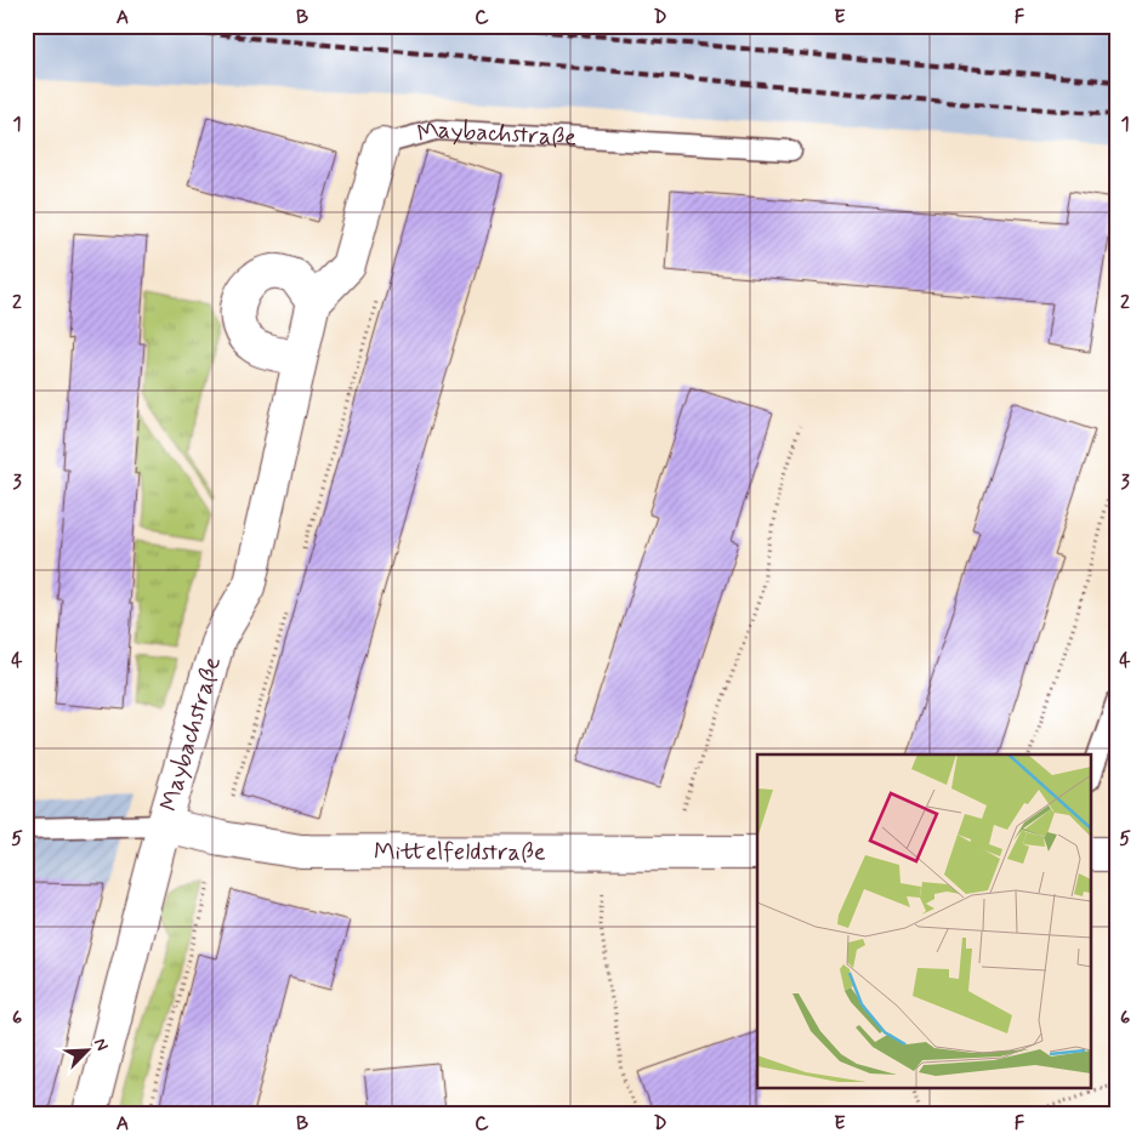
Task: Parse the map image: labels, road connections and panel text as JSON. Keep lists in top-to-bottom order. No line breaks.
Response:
{"streets":{"street":["Maybachstraße","Mittelfeldstraße"]},"crossings":[["Maybachstraße","Mittelfeldstraße"]],"north":"top right","grid":{"columns":["A","B","C","D","E","F"],"rows":["1","2","3","4","5","6"]}}
